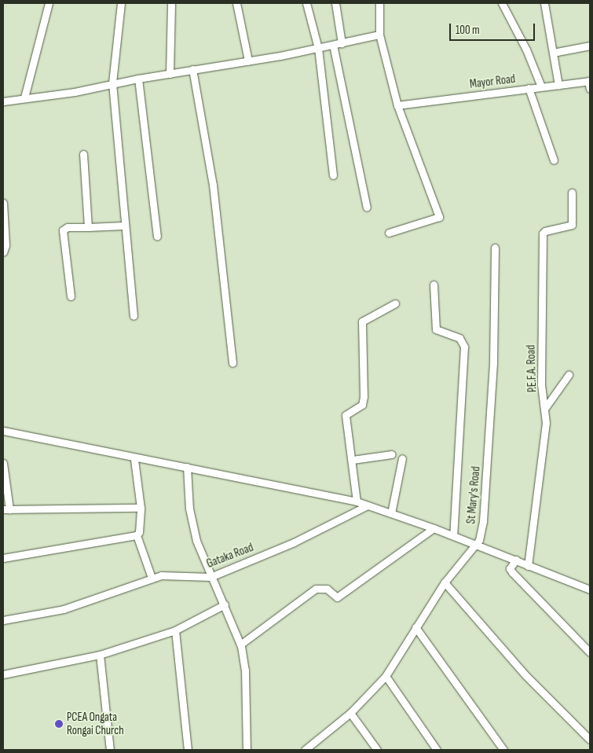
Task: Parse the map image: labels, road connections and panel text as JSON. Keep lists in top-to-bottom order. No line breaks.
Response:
{"streets":{"street":["Mayor Road","P.E.F.A. Road","St Mary's Road","Gataka Road"]},"places":["PCEA Ongata Rongai Church"],"scale_bar":"100 m"}
